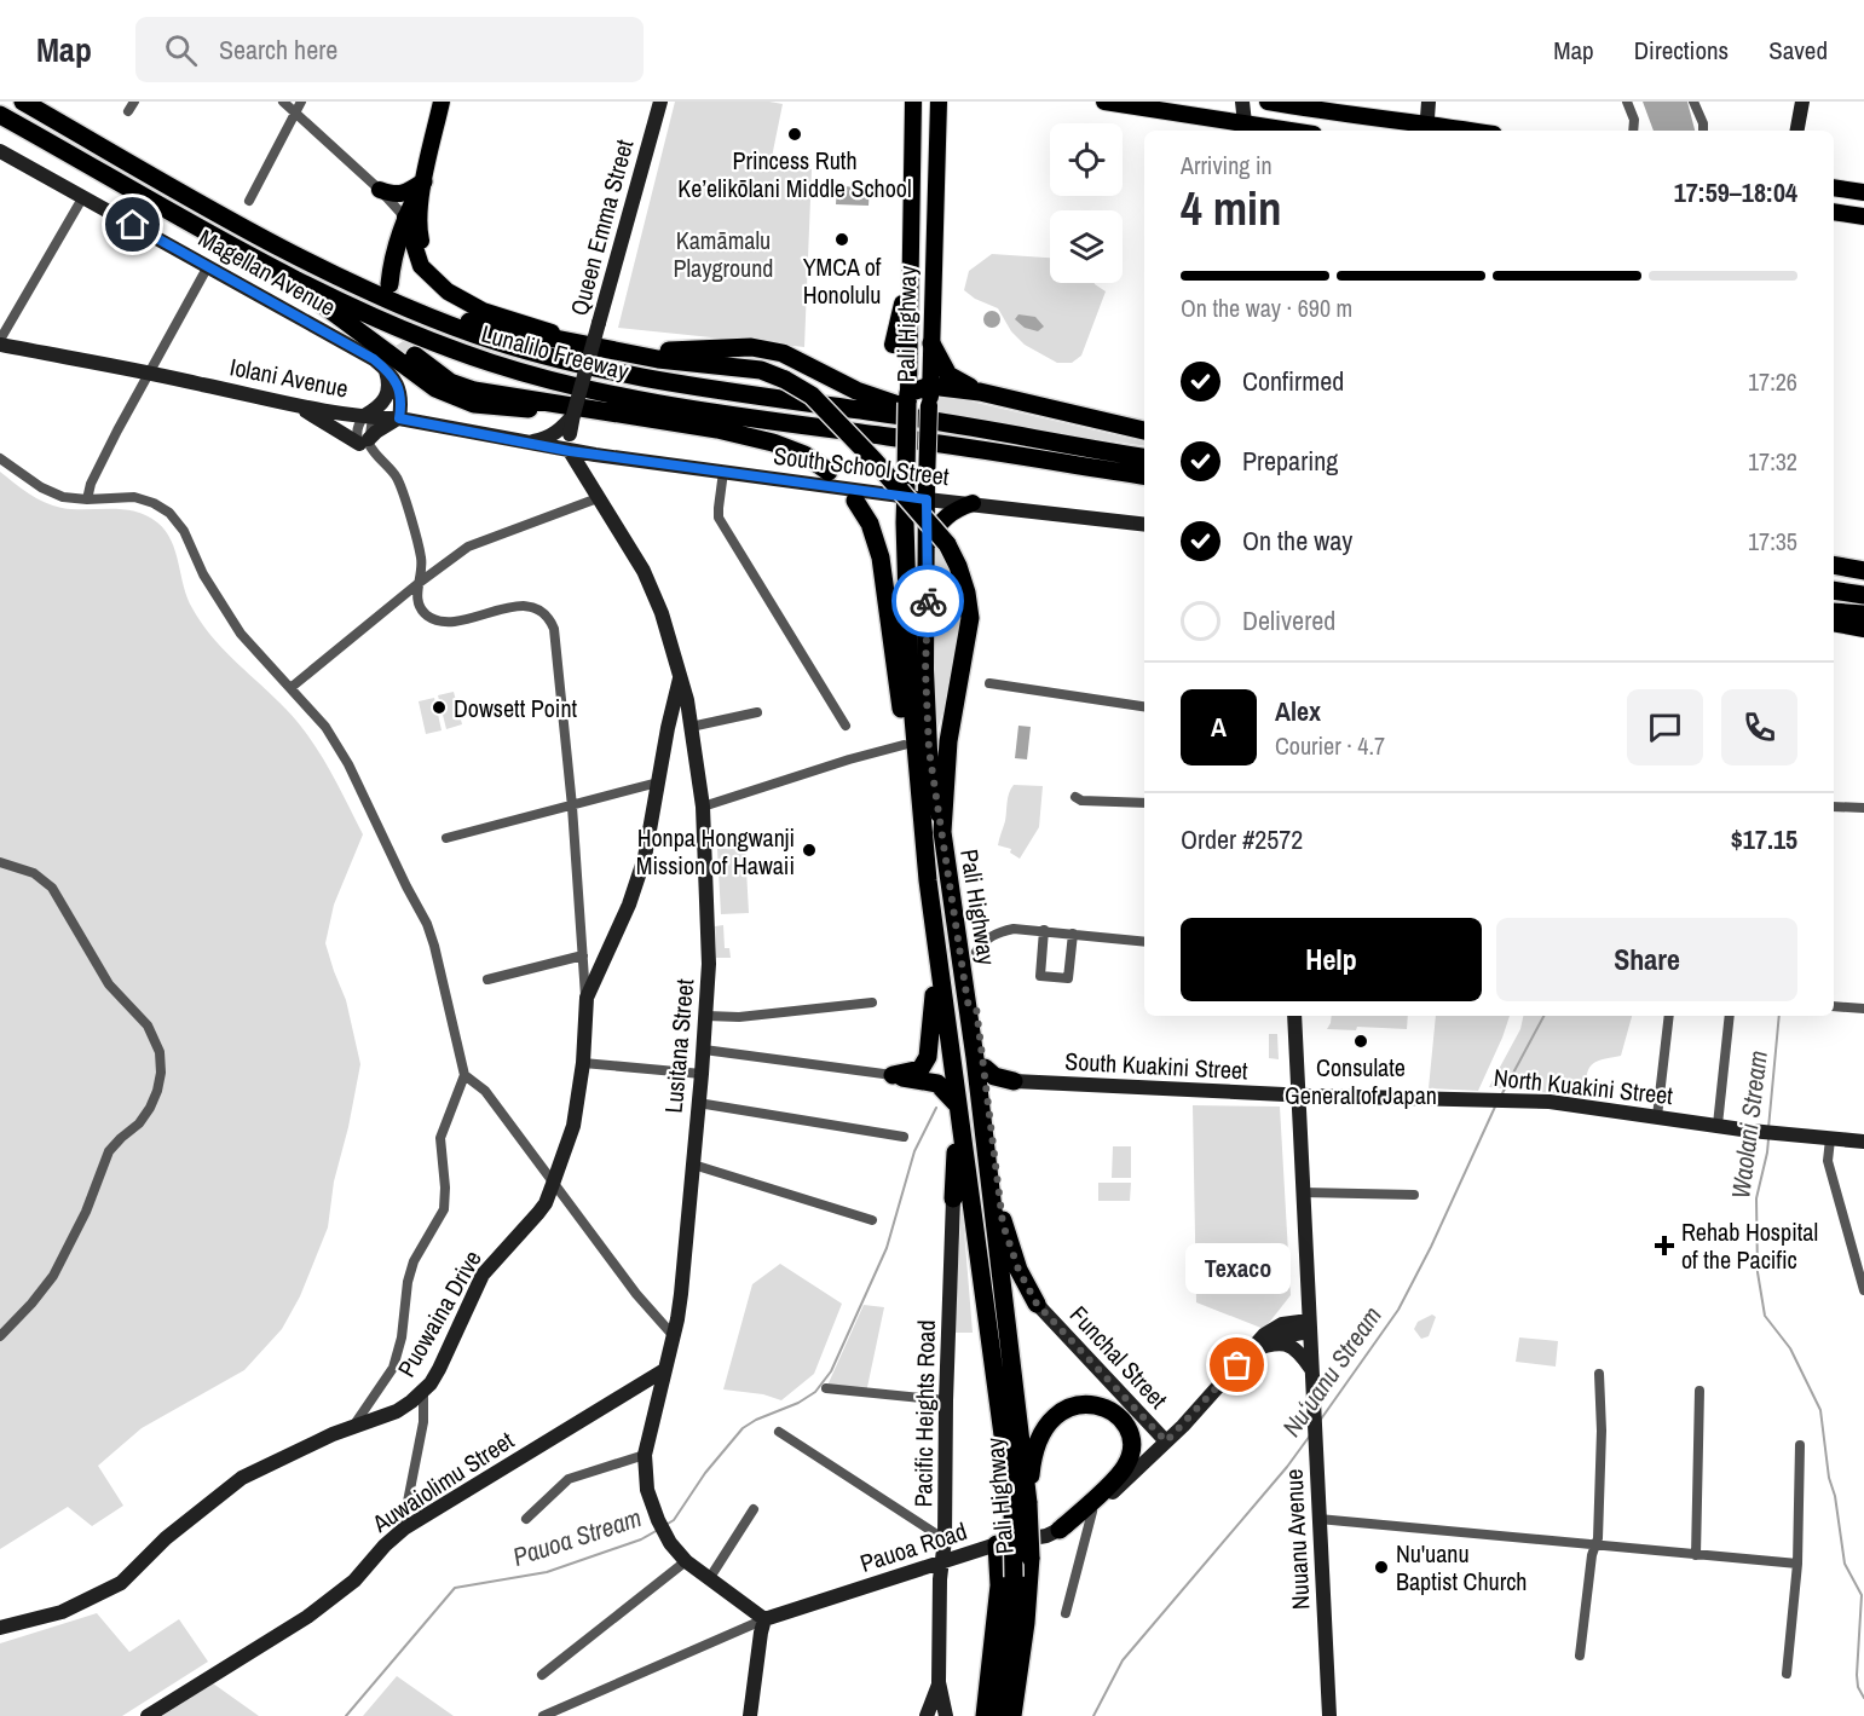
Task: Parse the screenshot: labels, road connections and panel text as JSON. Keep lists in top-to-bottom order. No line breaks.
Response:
{"streets":{"highway":["Pali Highway","Lunalilo Freeway"],"main road":["Queen Emma Street","Magellan Avenue","Iolani Avenue","South School Street","Lusitana Street","South Kuakini Street","North Kuakini Street","Puowaina Drive","Funchal Street","Pacific Heights Road","Auwaiolimu Street","Nuuanu Avenue","Pauoa Road"]},"crossings":[["Queen Emma Street","Iolani Avenue"],["Queen Emma Street","South School Street"],["Queen Emma Street","Lusitana Street"],["Pali Highway","South School Street"],["Iolani Avenue","South School Street"],["Iolani Avenue","Lusitana Street"],["South School Street","Lusitana Street"],["Lusitana Street","Puowaina Drive"],["Lusitana Street","Auwaiolimu Street"],["Lusitana Street","Pauoa Road"],["South Kuakini Street","North Kuakini Street"],["South Kuakini Street","Nuuanu Avenue"],["North Kuakini Street","Nuuanu Avenue"],["Funchal Street","Pauoa Road"],["Pacific Heights Road","Pauoa Road"],["Nuuanu Avenue","Pauoa Road"]],"water":["Waolani Stream","Nuʻuanu Stream","Pauoa Stream"],"parks":["Kamāmalu Playground"],"places":{"other":["Princess Ruth Ke’elikōlani Middle School","YMCA of Honolulu","Dowsett Point","Honpa Hongwanji Mission of Hawaii","Consulate General of Japan","Texaco","Nu'uanu Baptist Church"],"health":["Rehab Hospital of the Pacific"]},"page":{"header":"Map","search":"Search here","nav":["Map","Directions","Saved"],"heading":["4 min","Arriving in","17:59–18:04"],"panel":["Alex","Courier · 4.7","Order #2572","$17.15"],"bar":"On the way · 690 m","list":[["Confirmed","17:26"],["Preparing","17:32"],["On the way","17:35"],"Delivered"],"round":"A","buttons":["Help","Share"],"bubble":"Texaco"}}
